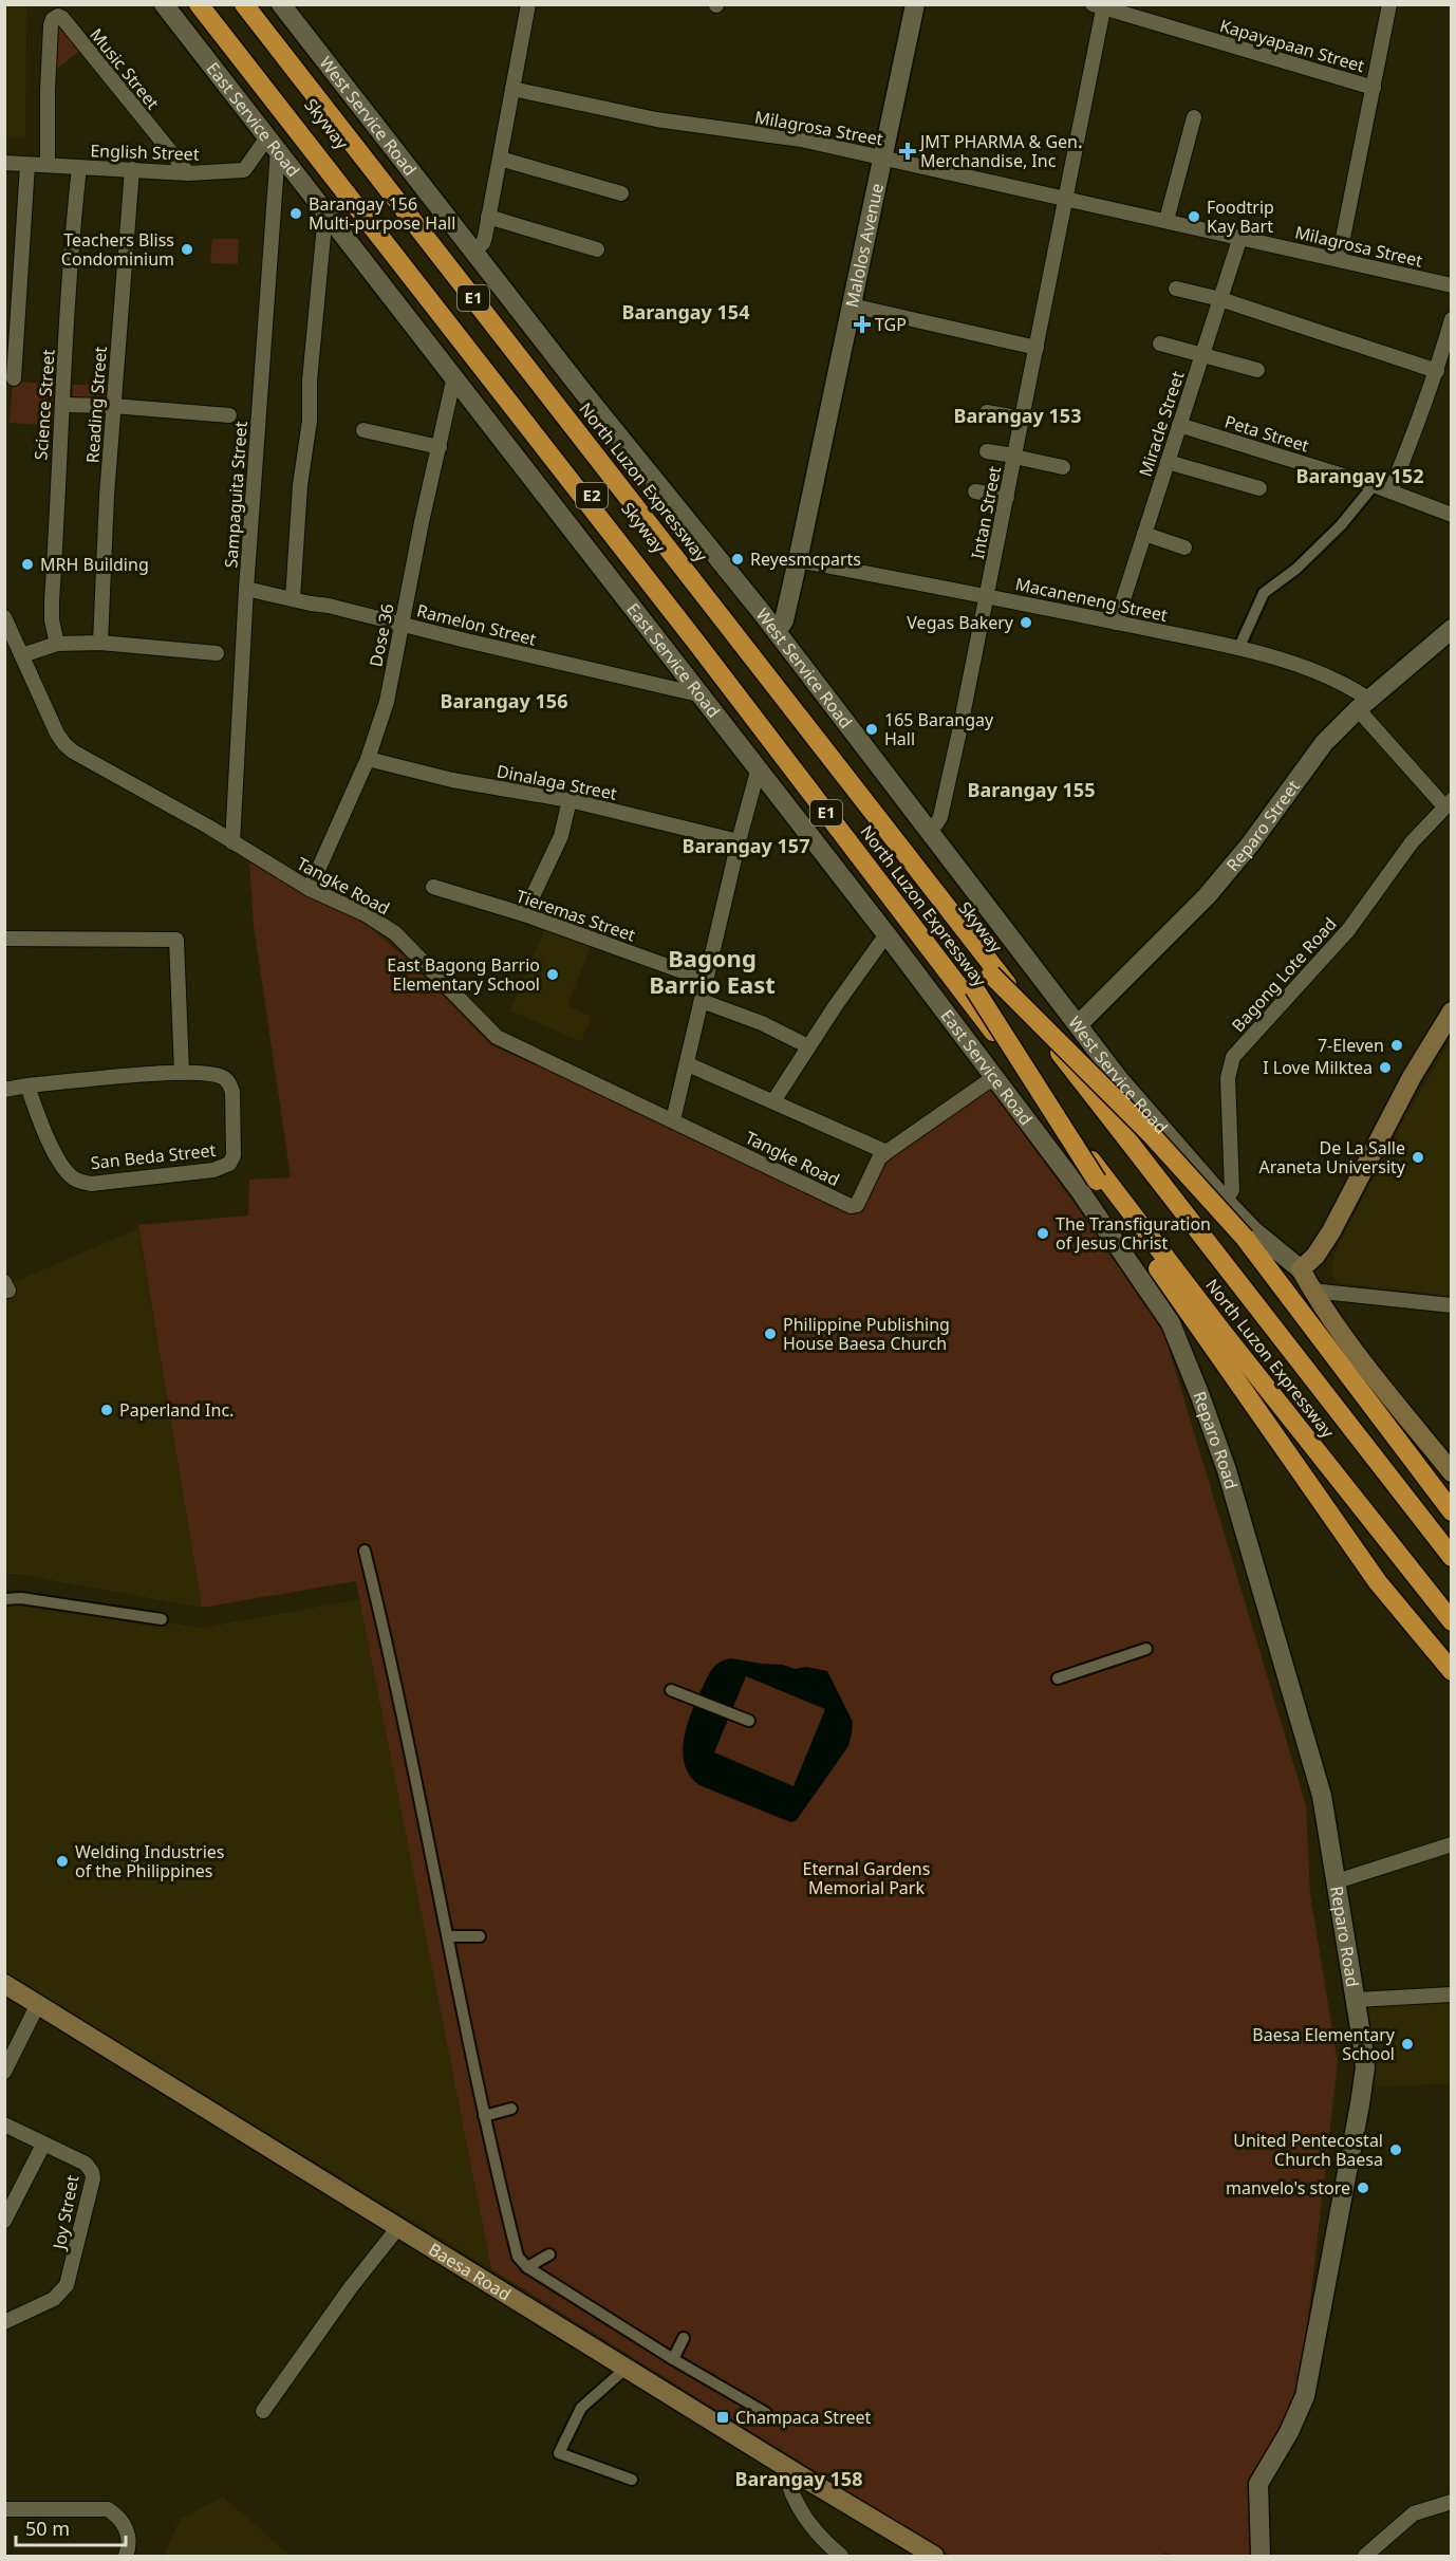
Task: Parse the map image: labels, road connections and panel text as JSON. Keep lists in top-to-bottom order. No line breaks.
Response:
{"streets":{"highway":["Skyway","E1","North Luzon Expressway","E2"],"main road":["West Service Road","Baesa Road"],"street":["Kapayapaan Street","Music Street","East Service Road","Milagrosa Street","English Street","Malolos Avenue","Science Street","Reading Street","Miracle Street","Peta Street","Sampaguita Street","Intan Street","Macaneneng Street","Ramelon Street","Dose 36","Dinalaga Street","Reparo Street","Tangke Road","Tieremas Street","Bagong Lote Road","San Beda Street","Reparo Road","Joy Street"]},"crossings":[["Kapayapaan Street","Intan Street"],["Music Street","English Street"],["West Service Road","Malolos Avenue"],["West Service Road","Intan Street"],["West Service Road","Reparo Street"],["West Service Road","Bagong Lote Road"],["East Service Road","English Street"],["East Service Road","Sampaguita Street"],["East Service Road","Ramelon Street"],["East Service Road","Dose 36"],["East Service Road","Reparo Road"],["Milagrosa Street","Malolos Avenue"],["Milagrosa Street","Miracle Street"],["Milagrosa Street","Intan Street"],["English Street","Science Street"],["English Street","Reading Street"],["English Street","Sampaguita Street"],["Malolos Avenue","Macaneneng Street"],["Miracle Street","Peta Street"],["Miracle Street","Macaneneng Street"],["Sampaguita Street","Ramelon Street"],["Sampaguita Street","Tangke Road"],["Intan Street","Macaneneng Street"],["Macaneneng Street","Reparo Street"],["Macaneneng Street","Bagong Lote Road"],["Ramelon Street","Dose 36"],["Dose 36","Dinalaga Street"],["Dose 36","Tangke Road"]],"districts":["Barangay 154","Barangay 153","Barangay 152","Barangay 156","Barangay 155","Barangay 157","Bagong Barrio East","Barangay 158"],"parks":["Eternal Gardens Memorial Park"],"places":{"health":["JMT PHARMA & Gen. Merchandise, Inc","TGP"],"other":["Barangay 156 Multi-purpose Hall","Foodtrip Kay Bart","Teachers Bliss Condominium","Reyesmcparts","MRH Building","Vegas Bakery","165 Barangay Hall","East Bagong Barrio Elementary School","7-Eleven","I Love Milktea","De La Salle Araneta University","The Transfiguration of Jesus Christ","Philippine Publishing House Baesa Church","Paperland Inc.","Welding Industries of the Philippines","Baesa Elementary School","United Pentecostal Church Baesa","manvelo's store"],"transit":["Champaca Street"]},"scale_bar":"50 m"}
